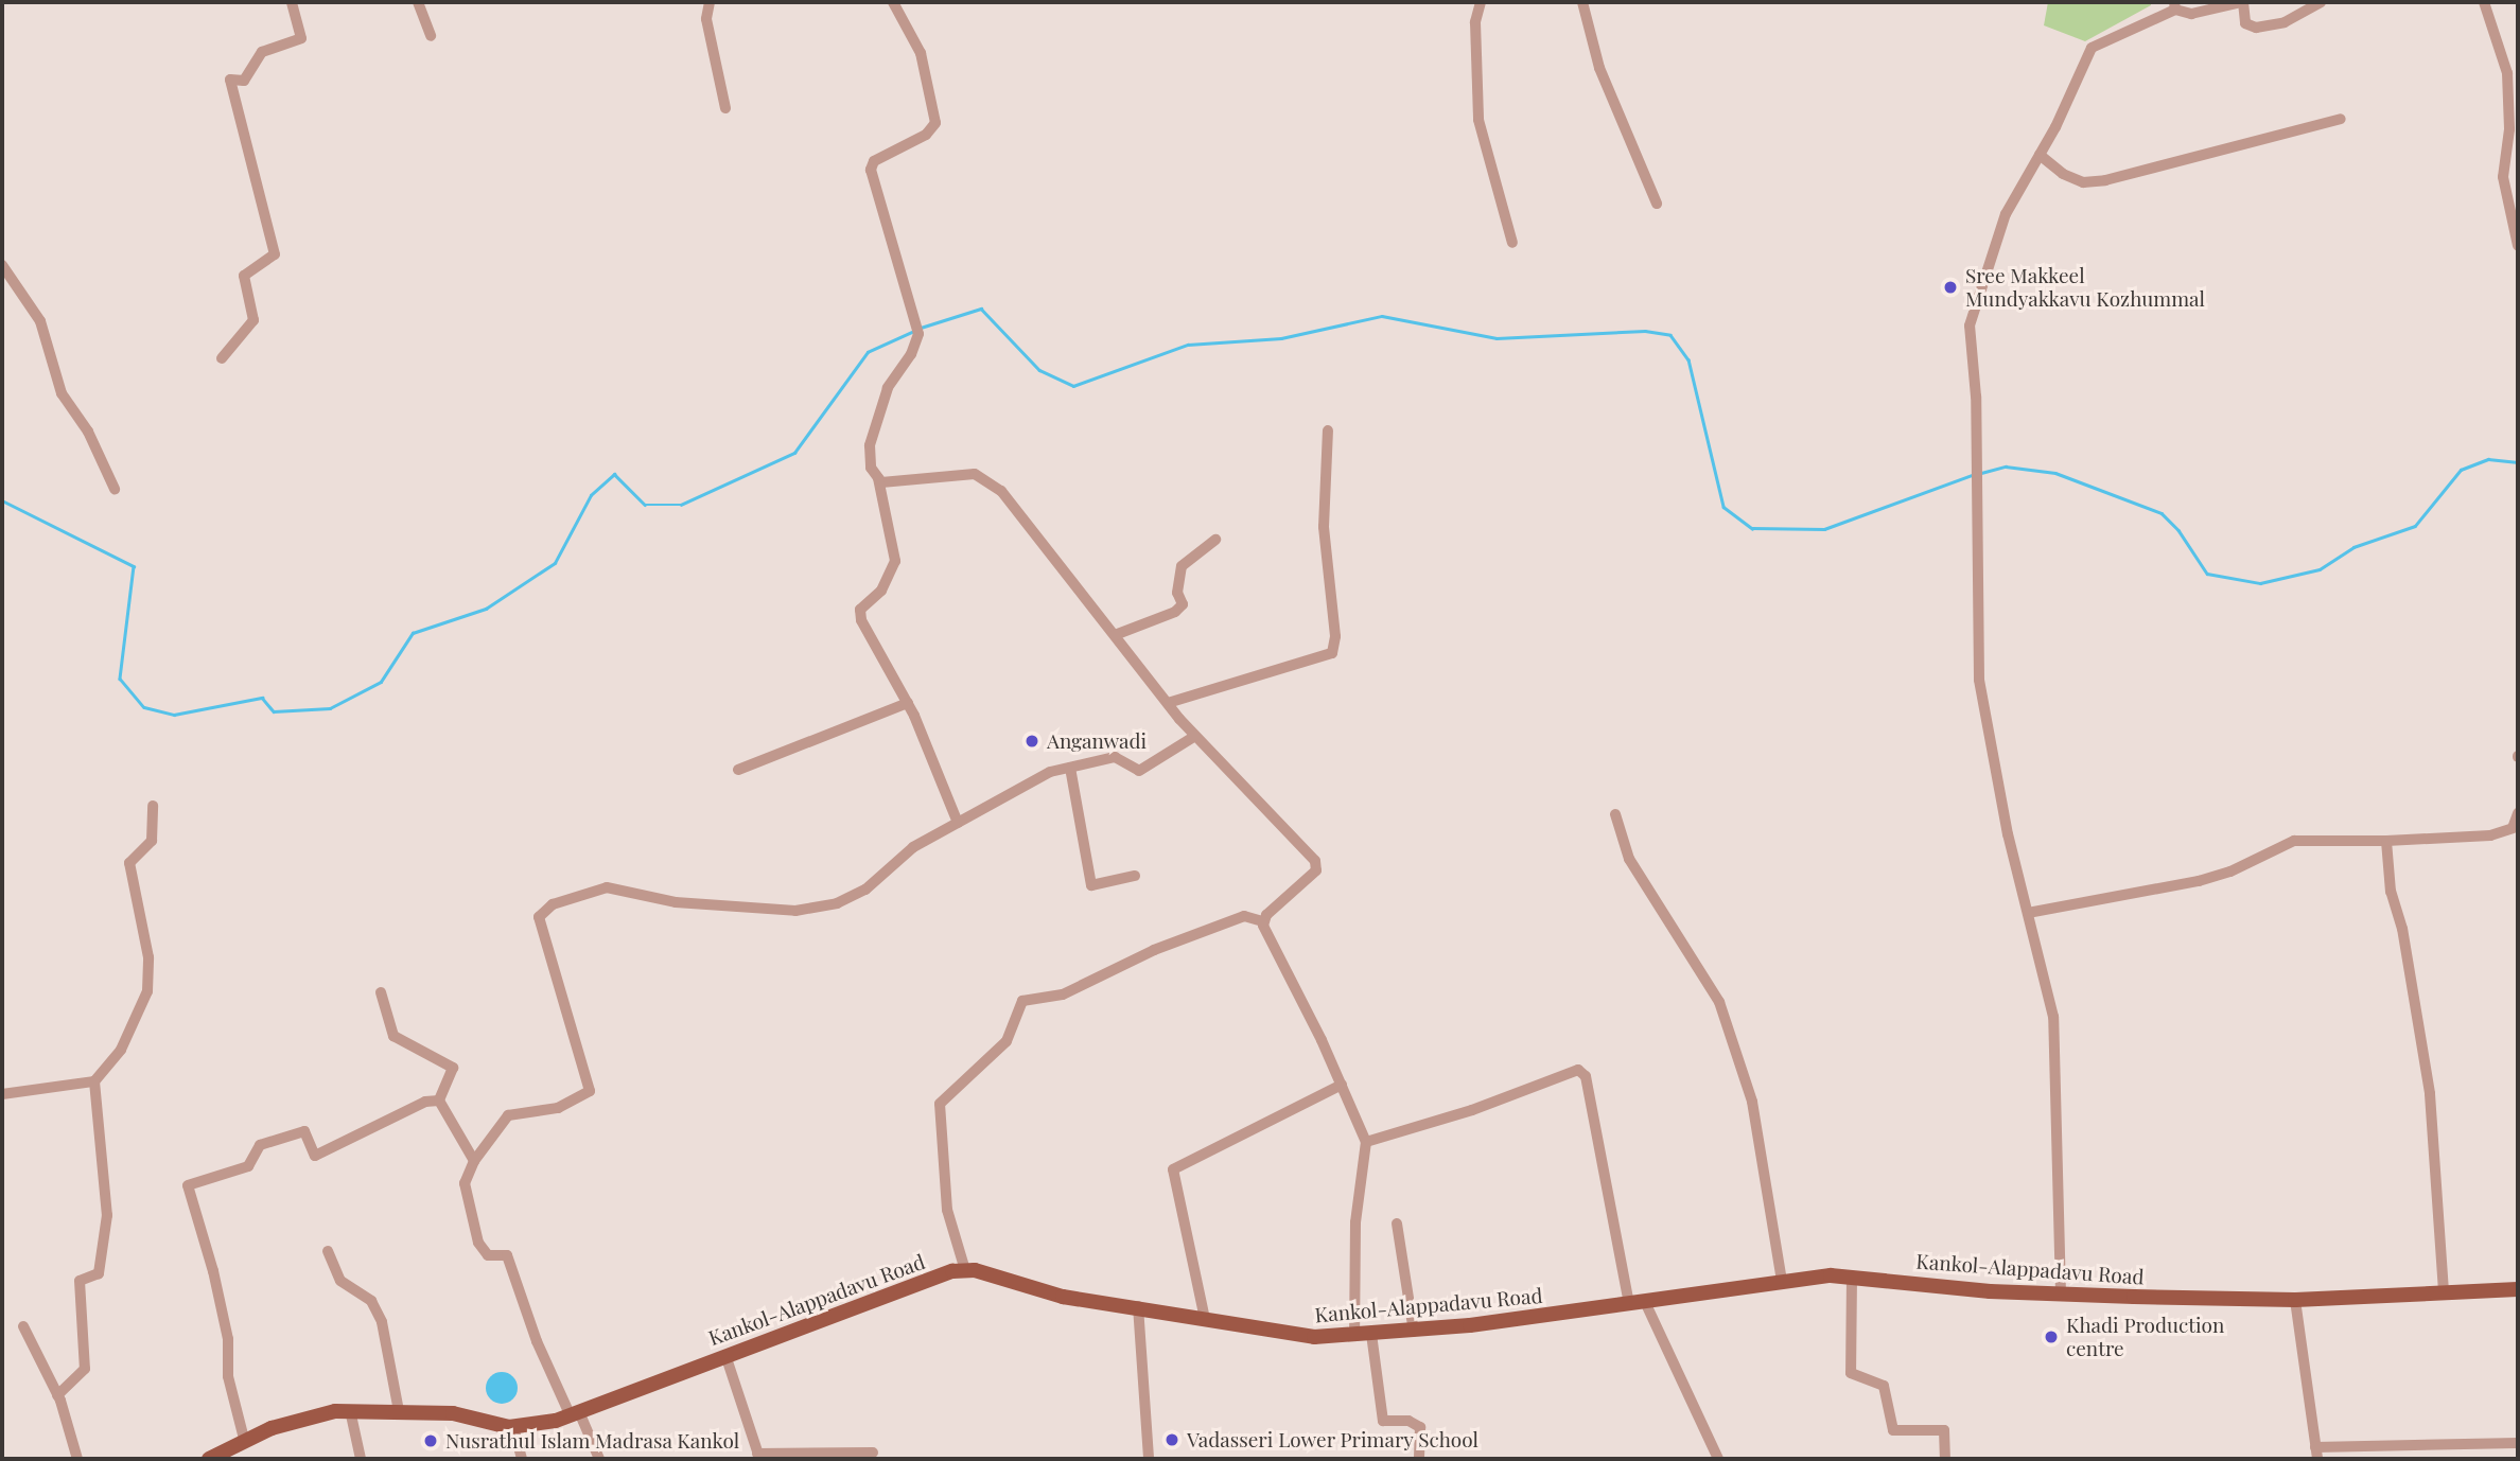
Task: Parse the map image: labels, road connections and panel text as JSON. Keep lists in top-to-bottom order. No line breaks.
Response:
{"streets":{"main road":["Kankol-Alappadavu Road"]},"places":["Sree Makkeel Mundyakkavu Kozhummal","Anganwadi","Khadi Production centre","Vadasseri Lower Primary School","Nusrathul Islam Madrasa Kankol"]}
